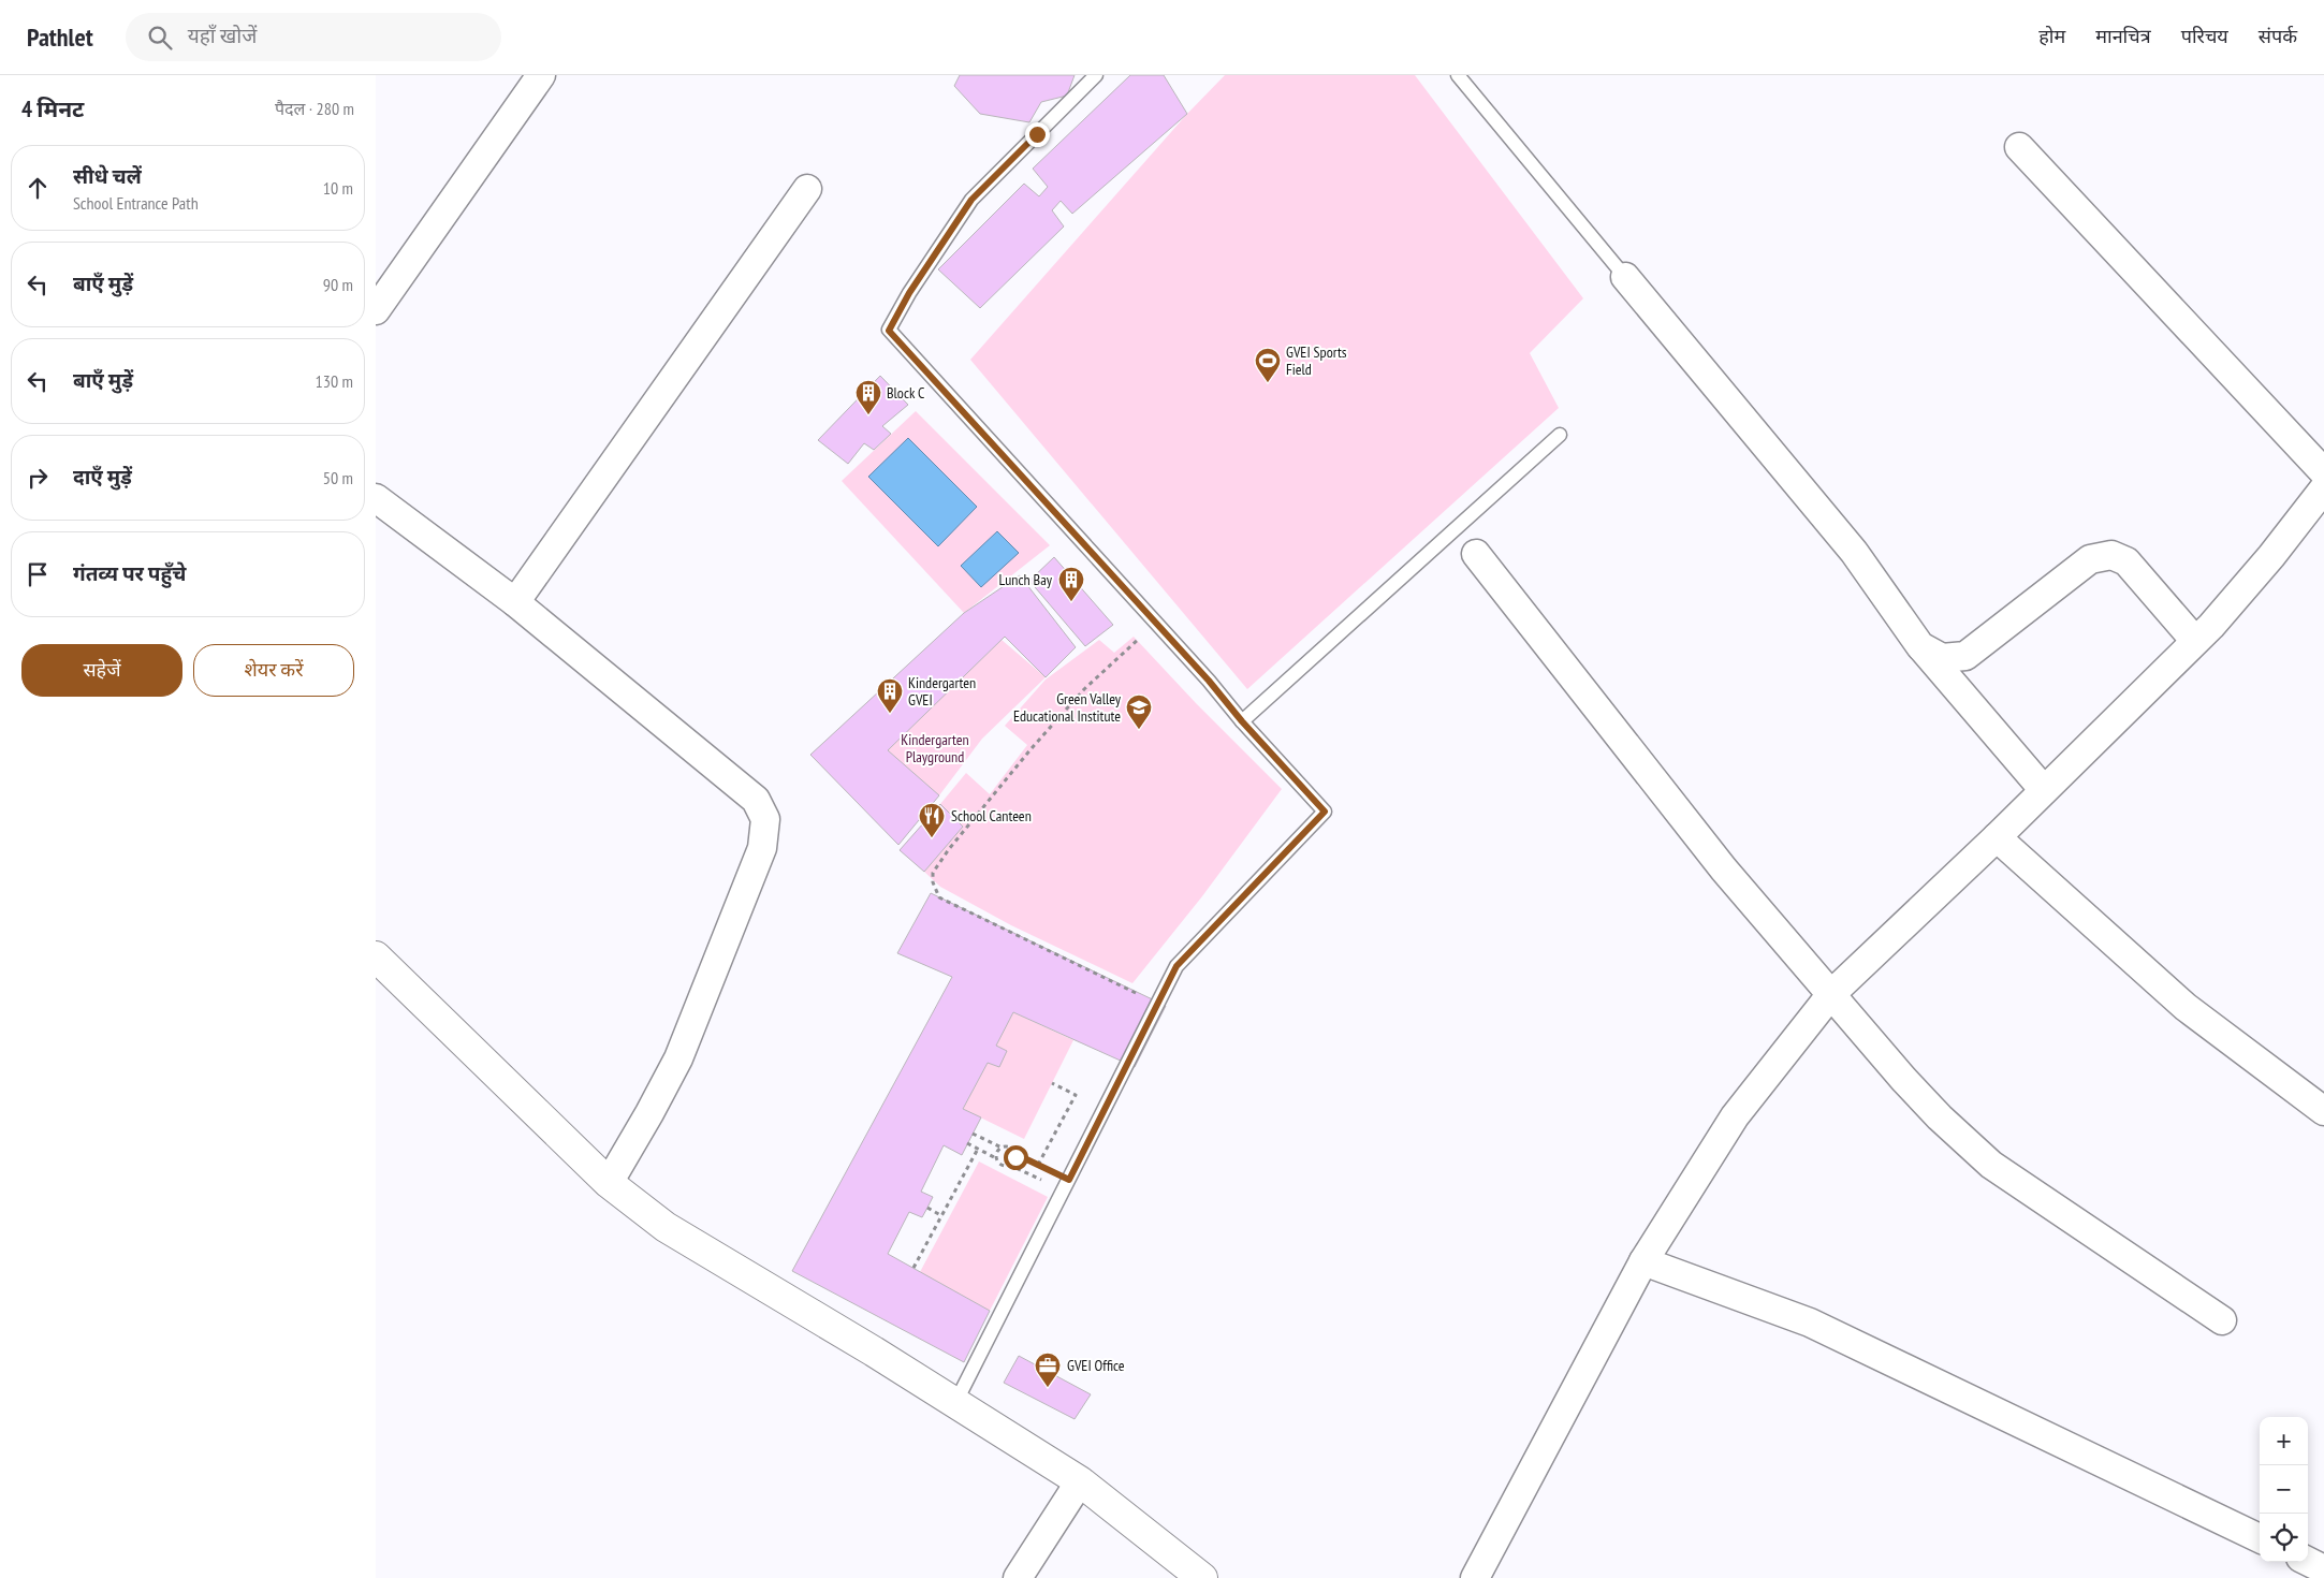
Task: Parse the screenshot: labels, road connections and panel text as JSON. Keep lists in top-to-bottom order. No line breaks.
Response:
{"parks":["Kindergarten Playground"],"places":{"sports":["GVEI Sports Field"],"building":["Block C","Lunch Bay","Kindergarten GVEI"],"school or university":["Green Valley Educational Institute"],"restaurant":["School Canteen"],"office":["GVEI Office"]},"page":{"header":"Pathlet","search":"यहाँ खोजें","nav":["होम","मानचित्र","परिचय","संपर्क"],"heading":["4 मिनट","पैदल · 280 m"],"list":[["सीधे चलें","School Entrance Path","10 m"],["बाएँ मुड़ें","90 m"],["बाएँ मुड़ें","130 m"],["दाएँ मुड़ें","50 m"],"गंतव्य पर पहुँचे"],"buttons":["सहेजें","शेयर करें"],"map_buttons":["+","−"]}}
